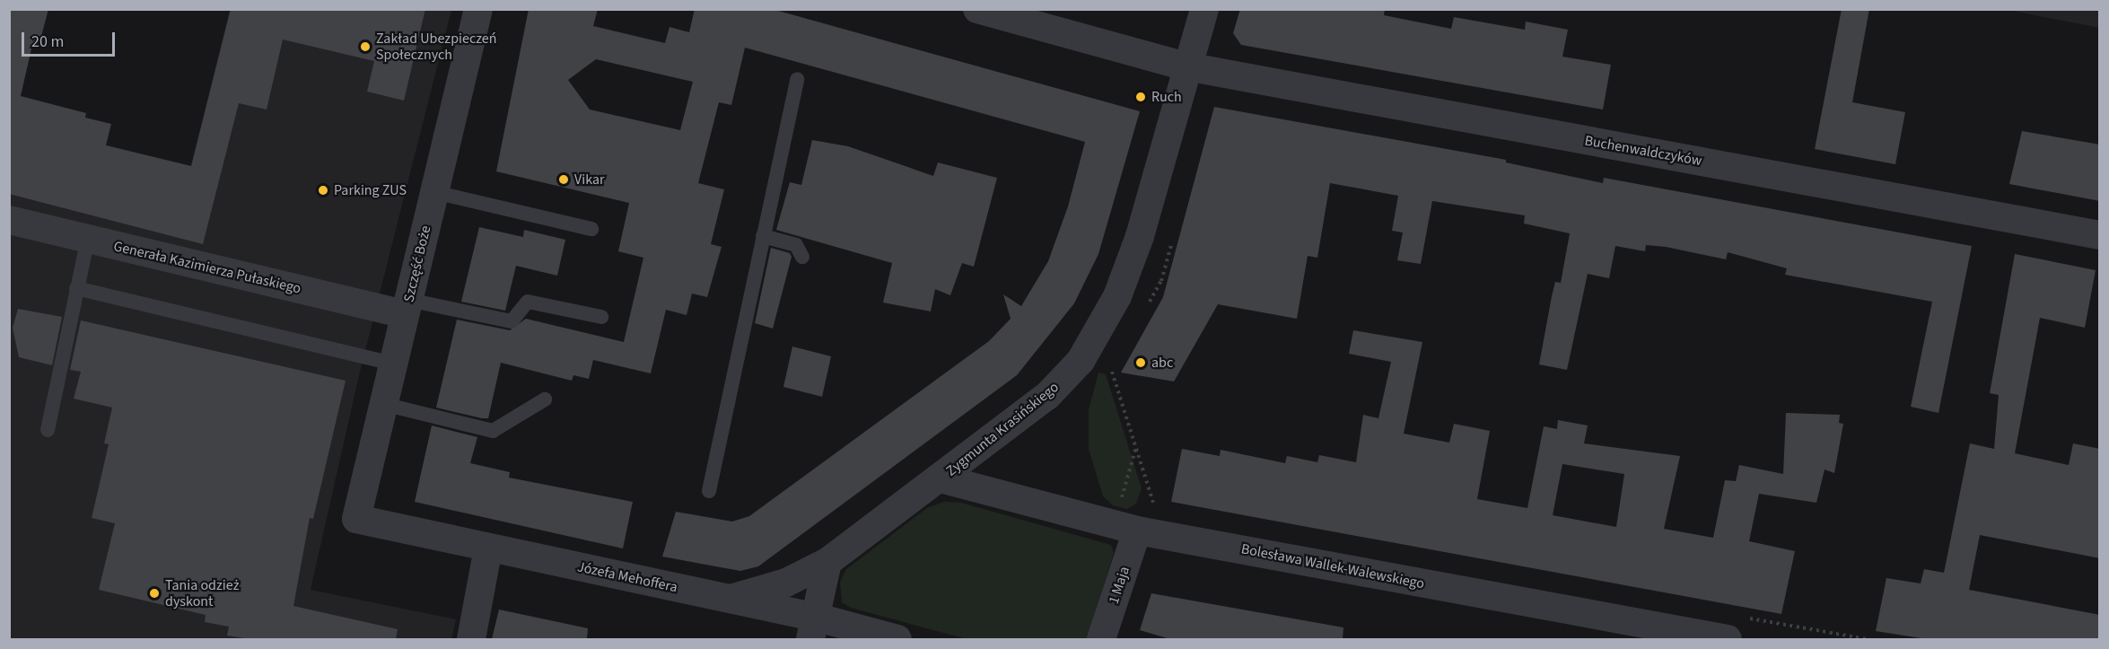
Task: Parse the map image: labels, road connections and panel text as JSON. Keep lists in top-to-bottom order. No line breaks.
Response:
{"streets":{"street":["Buchenwaldczyków","Szczęść Boże","Generała Kazimierza Pułaskiego","Zygmunta Krasińskiego","Bolesława Wallek-Walewskiego","Józefa Mehoffera","1 Maja"]},"crossings":[["Buchenwaldczyków","Zygmunta Krasińskiego"],["Szczęść Boże","Generała Kazimierza Pułaskiego"],["Szczęść Boże","Józefa Mehoffera"],["Zygmunta Krasińskiego","Bolesława Wallek-Walewskiego"],["Zygmunta Krasińskiego","Józefa Mehoffera"],["Bolesława Wallek-Walewskiego","1 Maja"]],"places":["Zakład Ubezpieczeń Społecznych","Ruch","Vikar","Parking ZUS","abc","Tania odzież dyskont"],"scale_bar":"20 m"}
